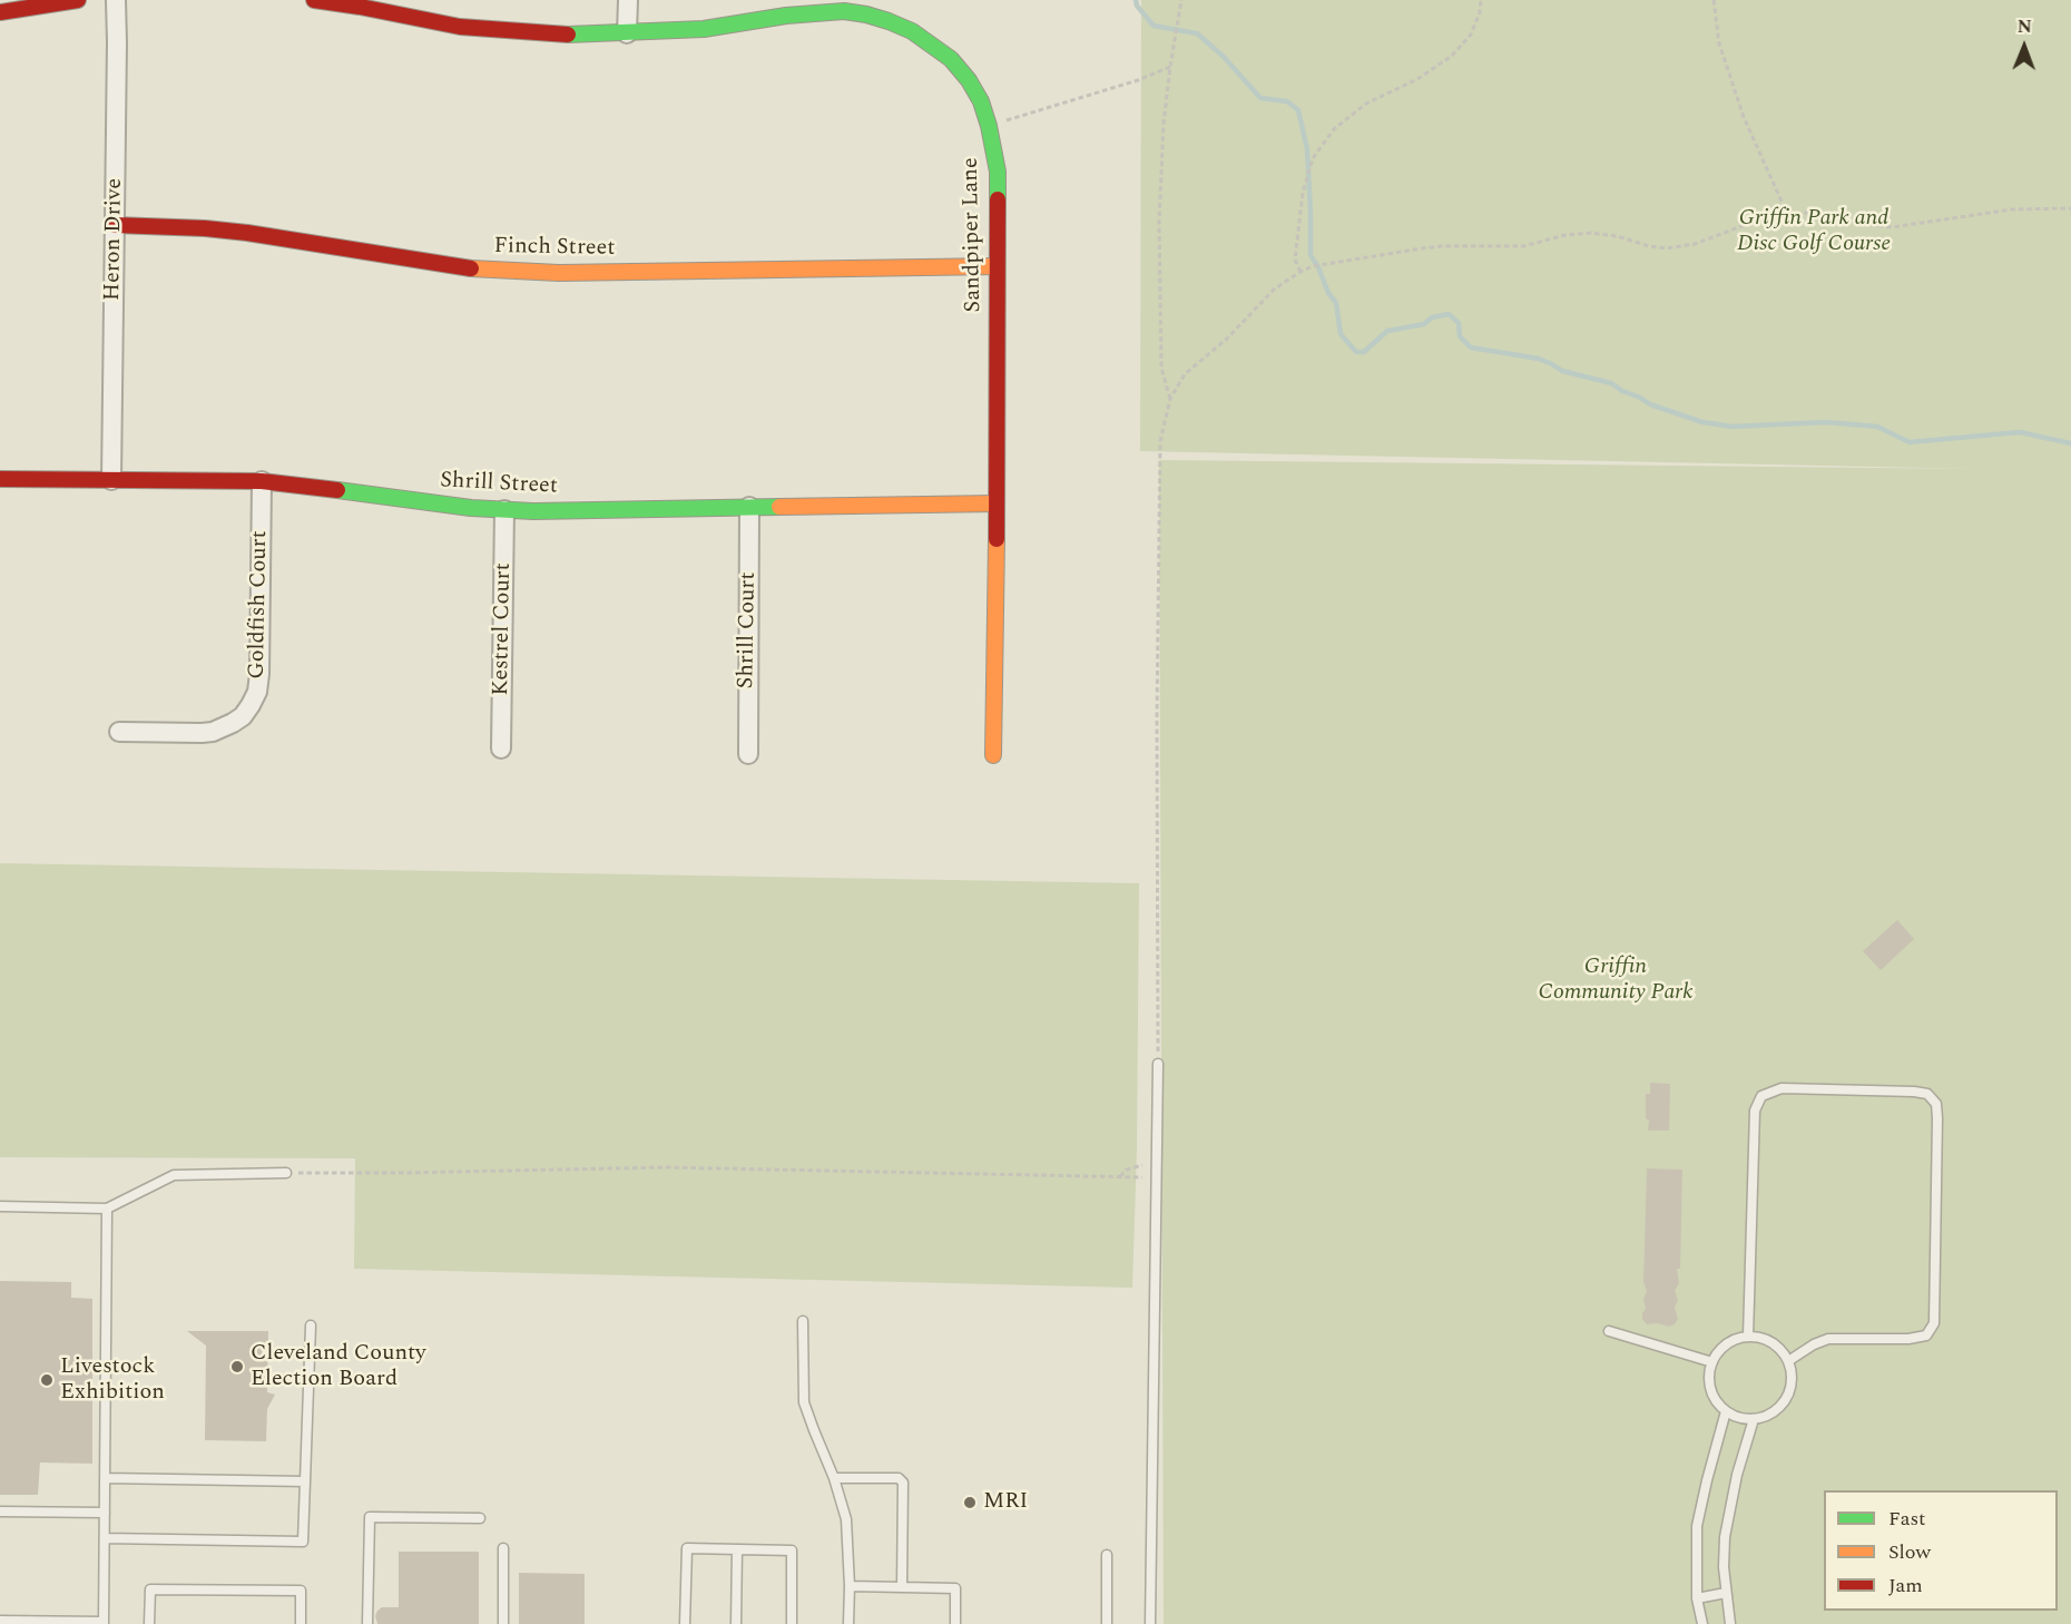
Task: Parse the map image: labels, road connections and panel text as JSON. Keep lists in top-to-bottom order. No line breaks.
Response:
{"streets":{"street":["Sandpiper Lane","Heron Drive","Finch Street","Shrill Street","Goldfish Court","Kestrel Court","Shrill Court"]},"crossings":[["Sandpiper Lane","Finch Street"],["Sandpiper Lane","Shrill Street"],["Heron Drive","Finch Street"],["Heron Drive","Shrill Street"],["Shrill Street","Goldfish Court"],["Shrill Street","Kestrel Court"],["Shrill Street","Shrill Court"]],"parks":["Griffin Park and Disc Golf Course","Griffin Community Park"],"places":["Cleveland County Election Board","Livestock Exhibition","MRI"],"legend":["Fast","Slow","Jam"],"north":"top"}
